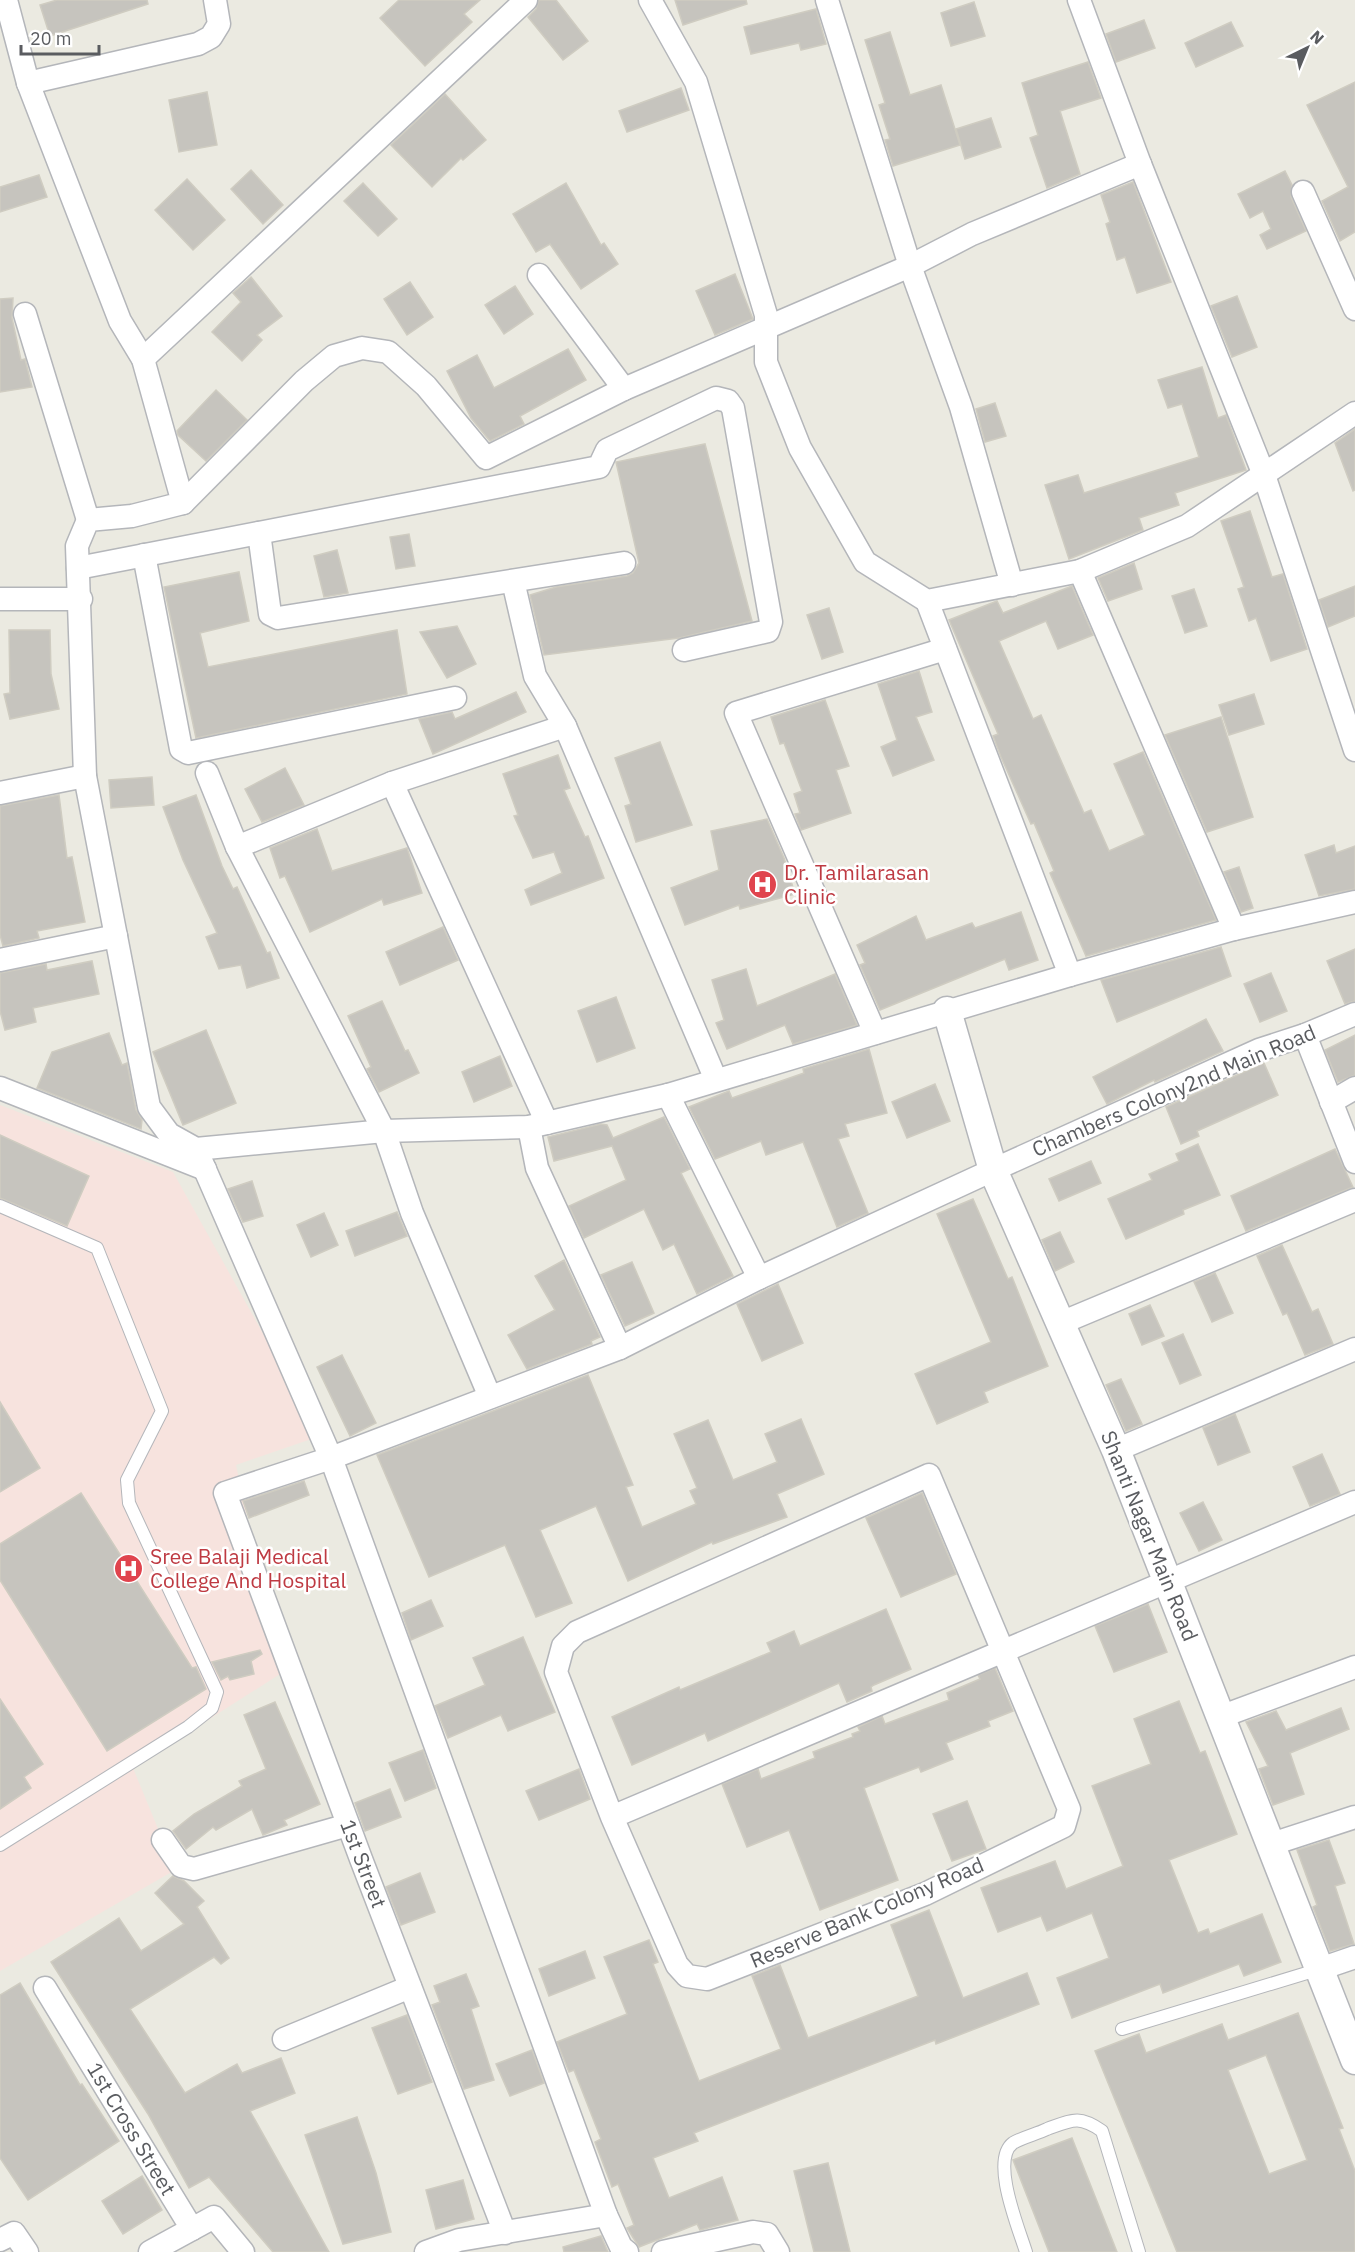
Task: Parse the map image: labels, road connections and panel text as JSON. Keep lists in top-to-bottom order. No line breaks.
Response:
{"streets":{"street":["Chambers Colony2nd Main Road","Shanti Nagar Main Road","1st Street","Reserve Bank Colony Road","1st Cross Street"]},"crossings":[["Chambers Colony2nd Main Road","Shanti Nagar Main Road"],["Chambers Colony2nd Main Road","1st Street"]],"places":{"hospital":["Dr. Tamilarasan Clinic","Sree Balaji Medical College And Hospital"]},"scale_bar":"20 m","north":"top right"}
